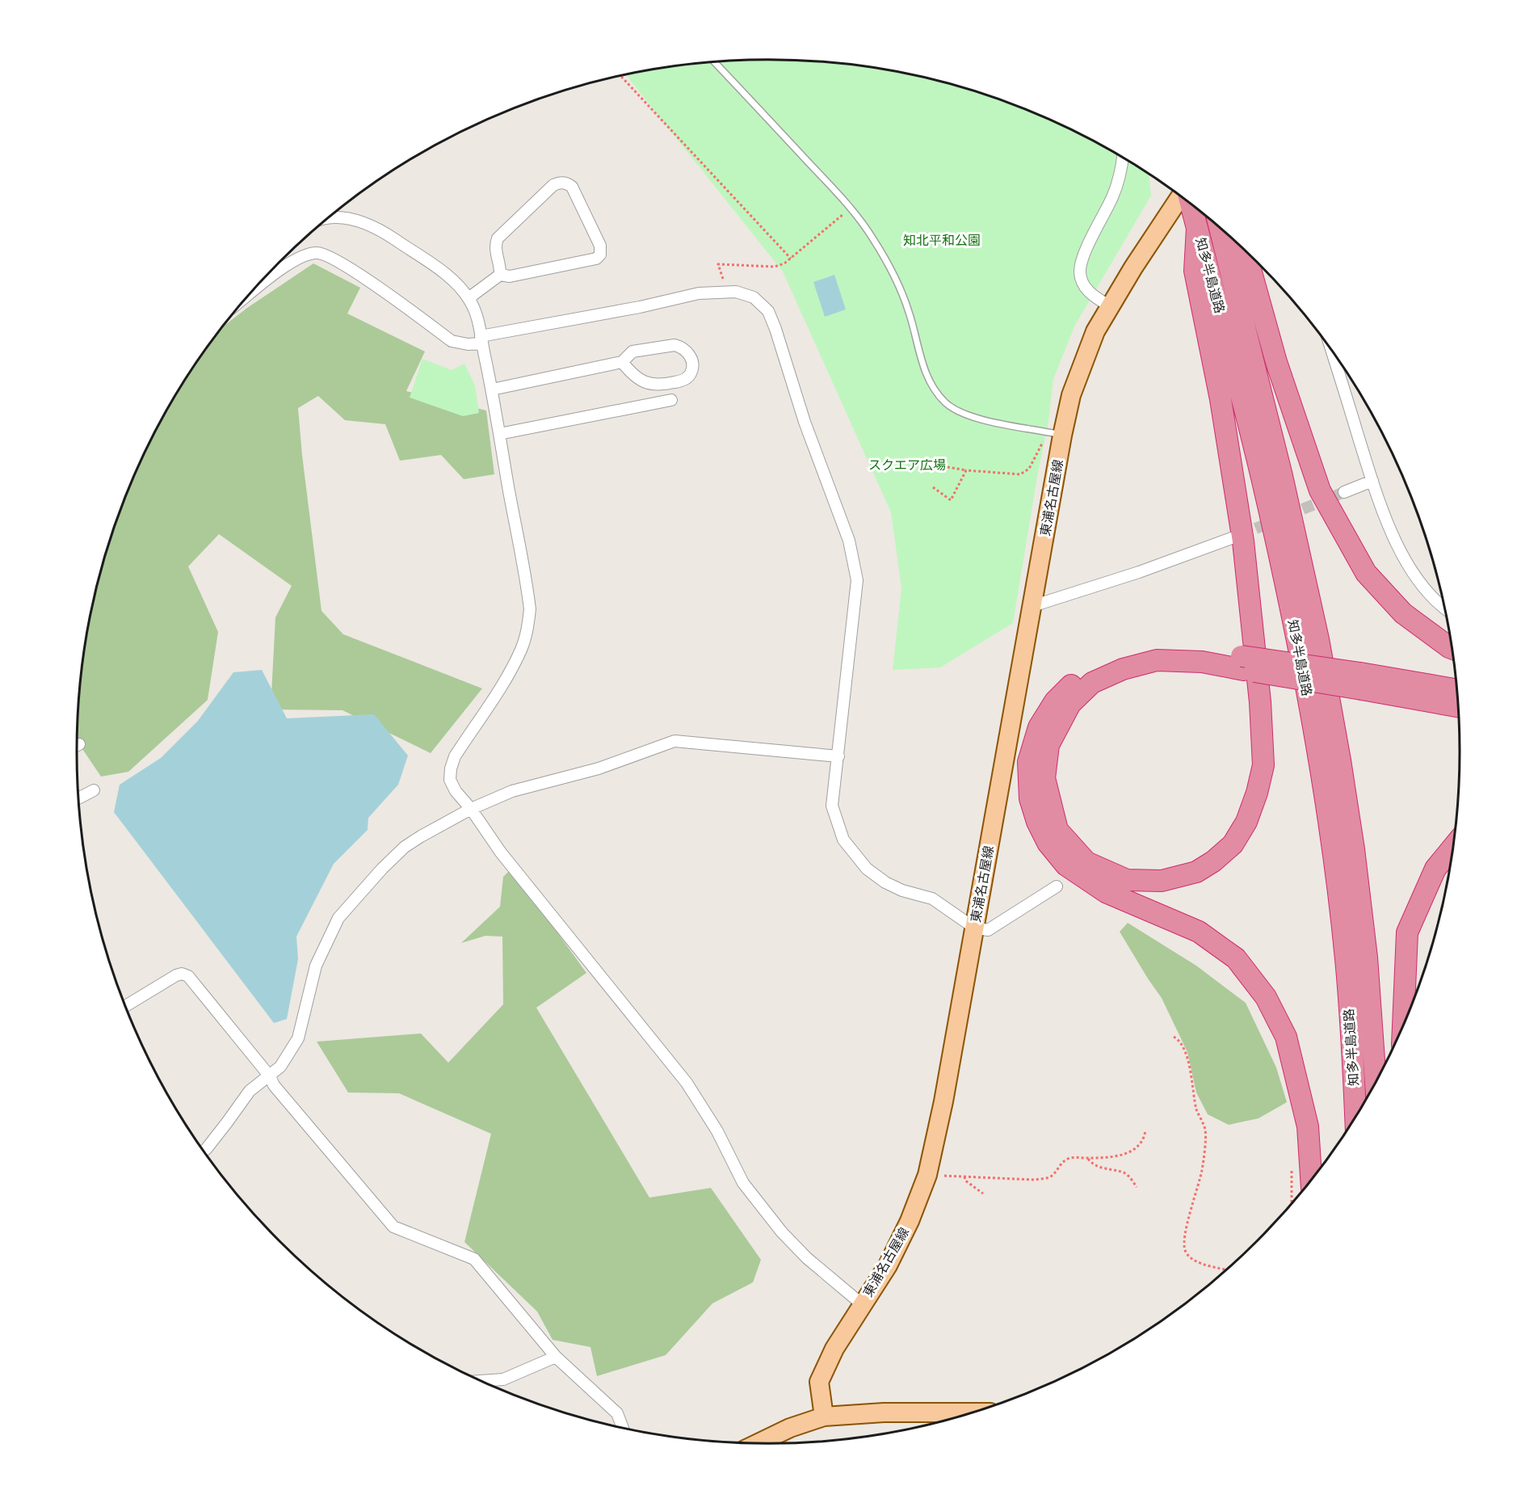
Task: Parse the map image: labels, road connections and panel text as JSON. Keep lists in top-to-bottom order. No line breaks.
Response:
{"streets":{"highway":["知多半島道路"],"main road":["東浦名古屋線"]},"parks":["知北平和公園","スクエア広場"]}
